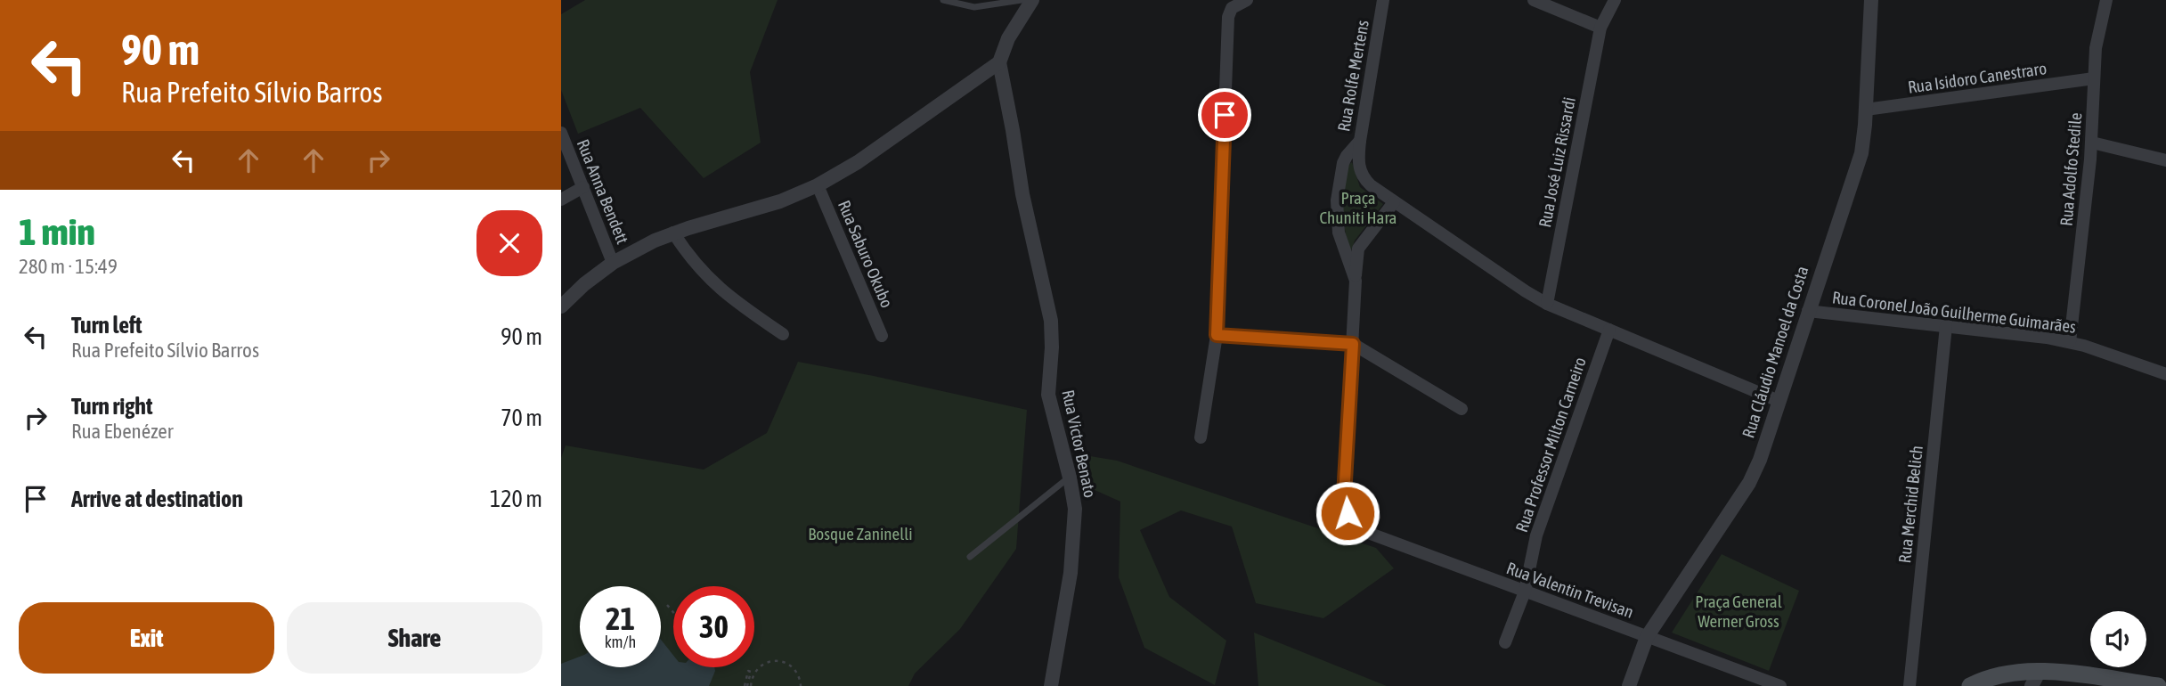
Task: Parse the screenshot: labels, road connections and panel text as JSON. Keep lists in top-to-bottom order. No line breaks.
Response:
{"streets":{"street":["Rua Rolfe Mertens","Rua Isidoro Canestraro","Rua José Luiz Rissardi","Rua Adolfo Stedile","Rua Anna Bendett","Rua Saburo Okubo","Rua Coronel João Guilherme Guimarães","Rua Cláudio Manoel da Costa","Rua Victor Benato","Rua Professor Milton Carneiro","Rua Merchid Belich","Rua Valentin Trevisan"]},"crossings":[["Rua Rolfe Mertens","Rua Valentin Trevisan"],["Rua Isidoro Canestraro","Rua Adolfo Stedile"],["Rua Isidoro Canestraro","Rua Cláudio Manoel da Costa"],["Rua Adolfo Stedile","Rua Coronel João Guilherme Guimarães"],["Rua Coronel João Guilherme Guimarães","Rua Cláudio Manoel da Costa"],["Rua Coronel João Guilherme Guimarães","Rua Merchid Belich"],["Rua Cláudio Manoel da Costa","Rua Valentin Trevisan"],["Rua Professor Milton Carneiro","Rua Valentin Trevisan"]],"parks":["Praça Chuniti Hara","Bosque Zaninelli","Praça General Werner Gross"],"page":{"turn":["90 m","Rua Prefeito Sílvio Barros"],"heading":["1 min","280 m · 15:49"],"list":[{"name":"Turn left","note":"Rua Prefeito Sílvio Barros","value":"90 m"},{"name":"Turn right","note":"Rua Ebenézer","value":"70 m"},{"name":"Arrive at destination","value":"120 m"}],"speed":"21 km/h","limit":"30","buttons":["Exit","Share"]}}
